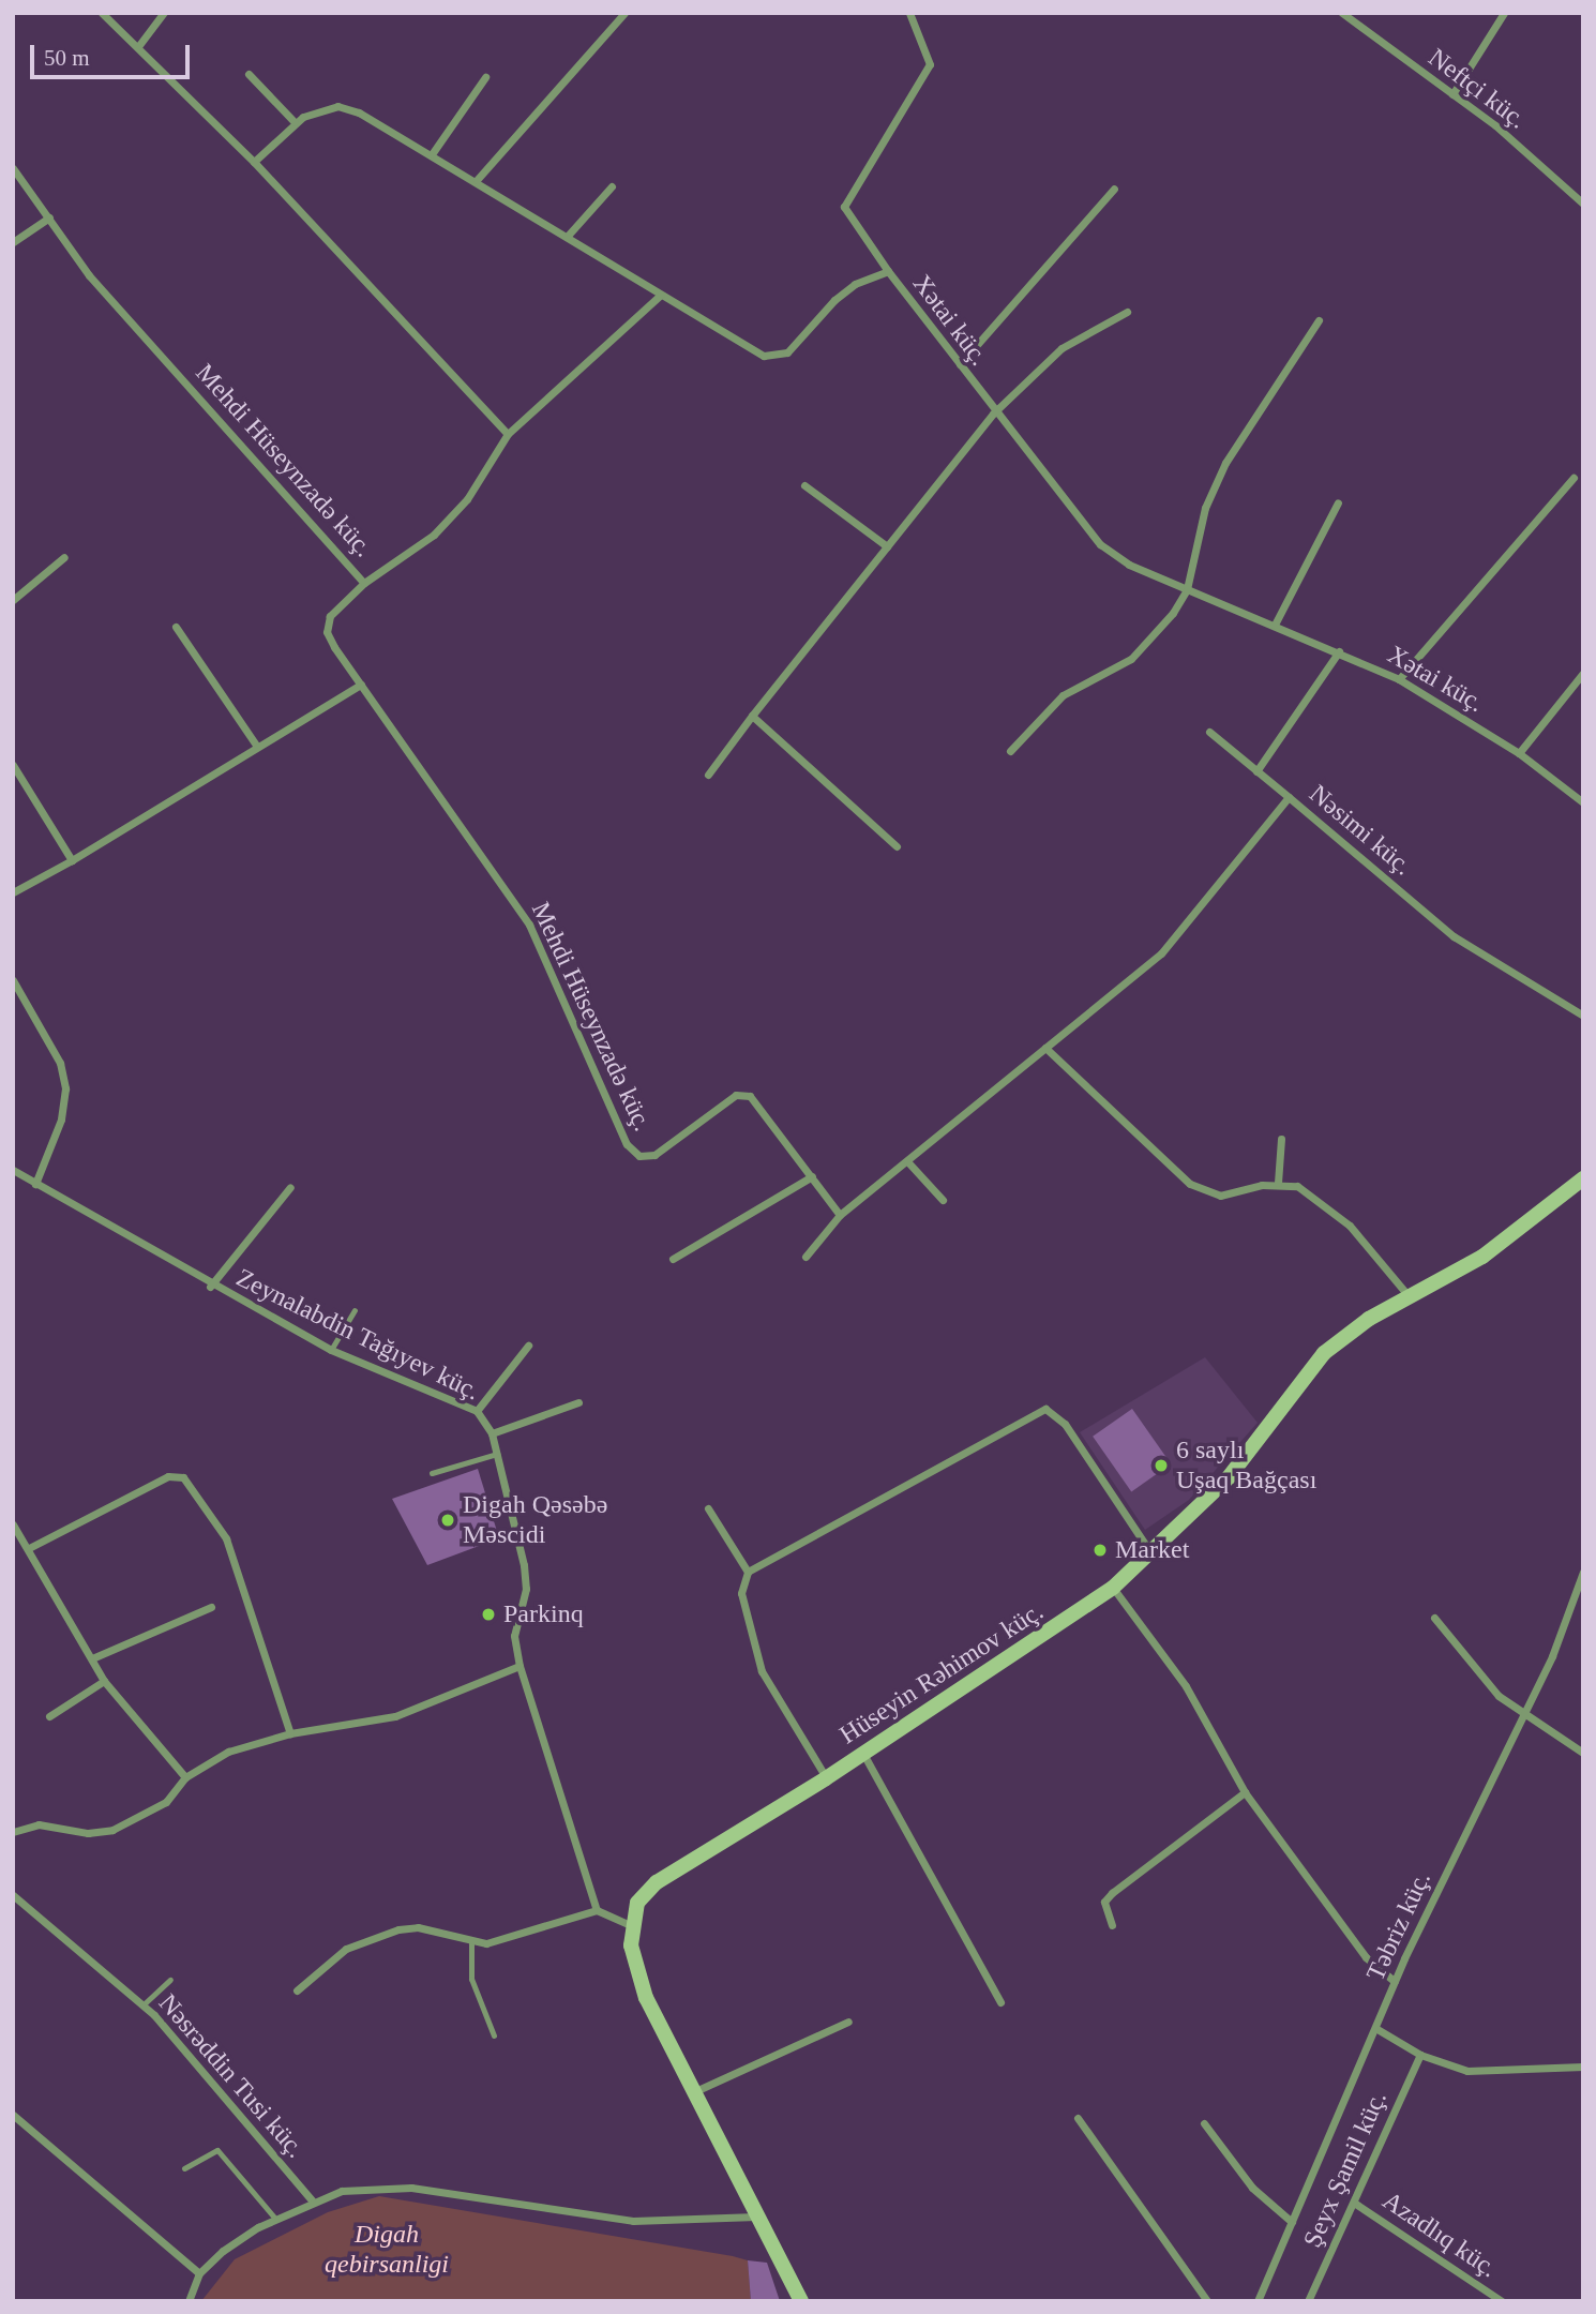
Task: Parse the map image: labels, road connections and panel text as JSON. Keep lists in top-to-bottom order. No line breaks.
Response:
{"streets":{"main road":["Hüseyin Rəhimov küç."],"street":["Neftçi küç.","Xətai küç.","Mehdi Hüseynzadə küç.","Nəsimi küç.","Zeynalabdin Tağıyev küç.","Təbriz küç.","Nəsrəddin Tusi küç.","Şeyx Şamil küç.","Azadlıq küç."]},"crossings":[["Şeyx Şamil küç.","Azadlıq küç."]],"parks":["Digah qebirsanligi"],"places":["6 saylı Uşaq Bağçası","Digah Qəsəbə Məscidi","Market","Parkinq"],"scale_bar":"50 m"}
